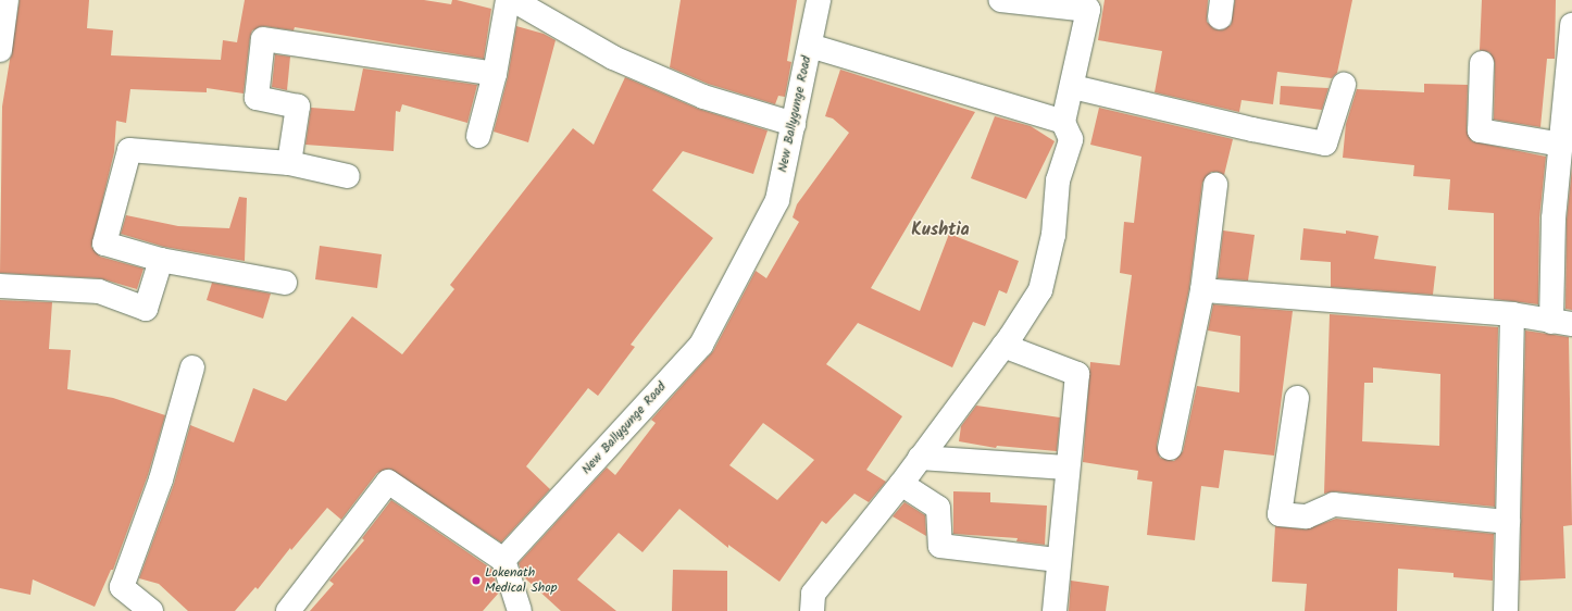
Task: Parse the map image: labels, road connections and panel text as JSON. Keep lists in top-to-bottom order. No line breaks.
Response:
{"streets":{"street":["New Ballygunge Road"]},"districts":["Kushtia"],"places":["Lokenath Medical Shop"]}
